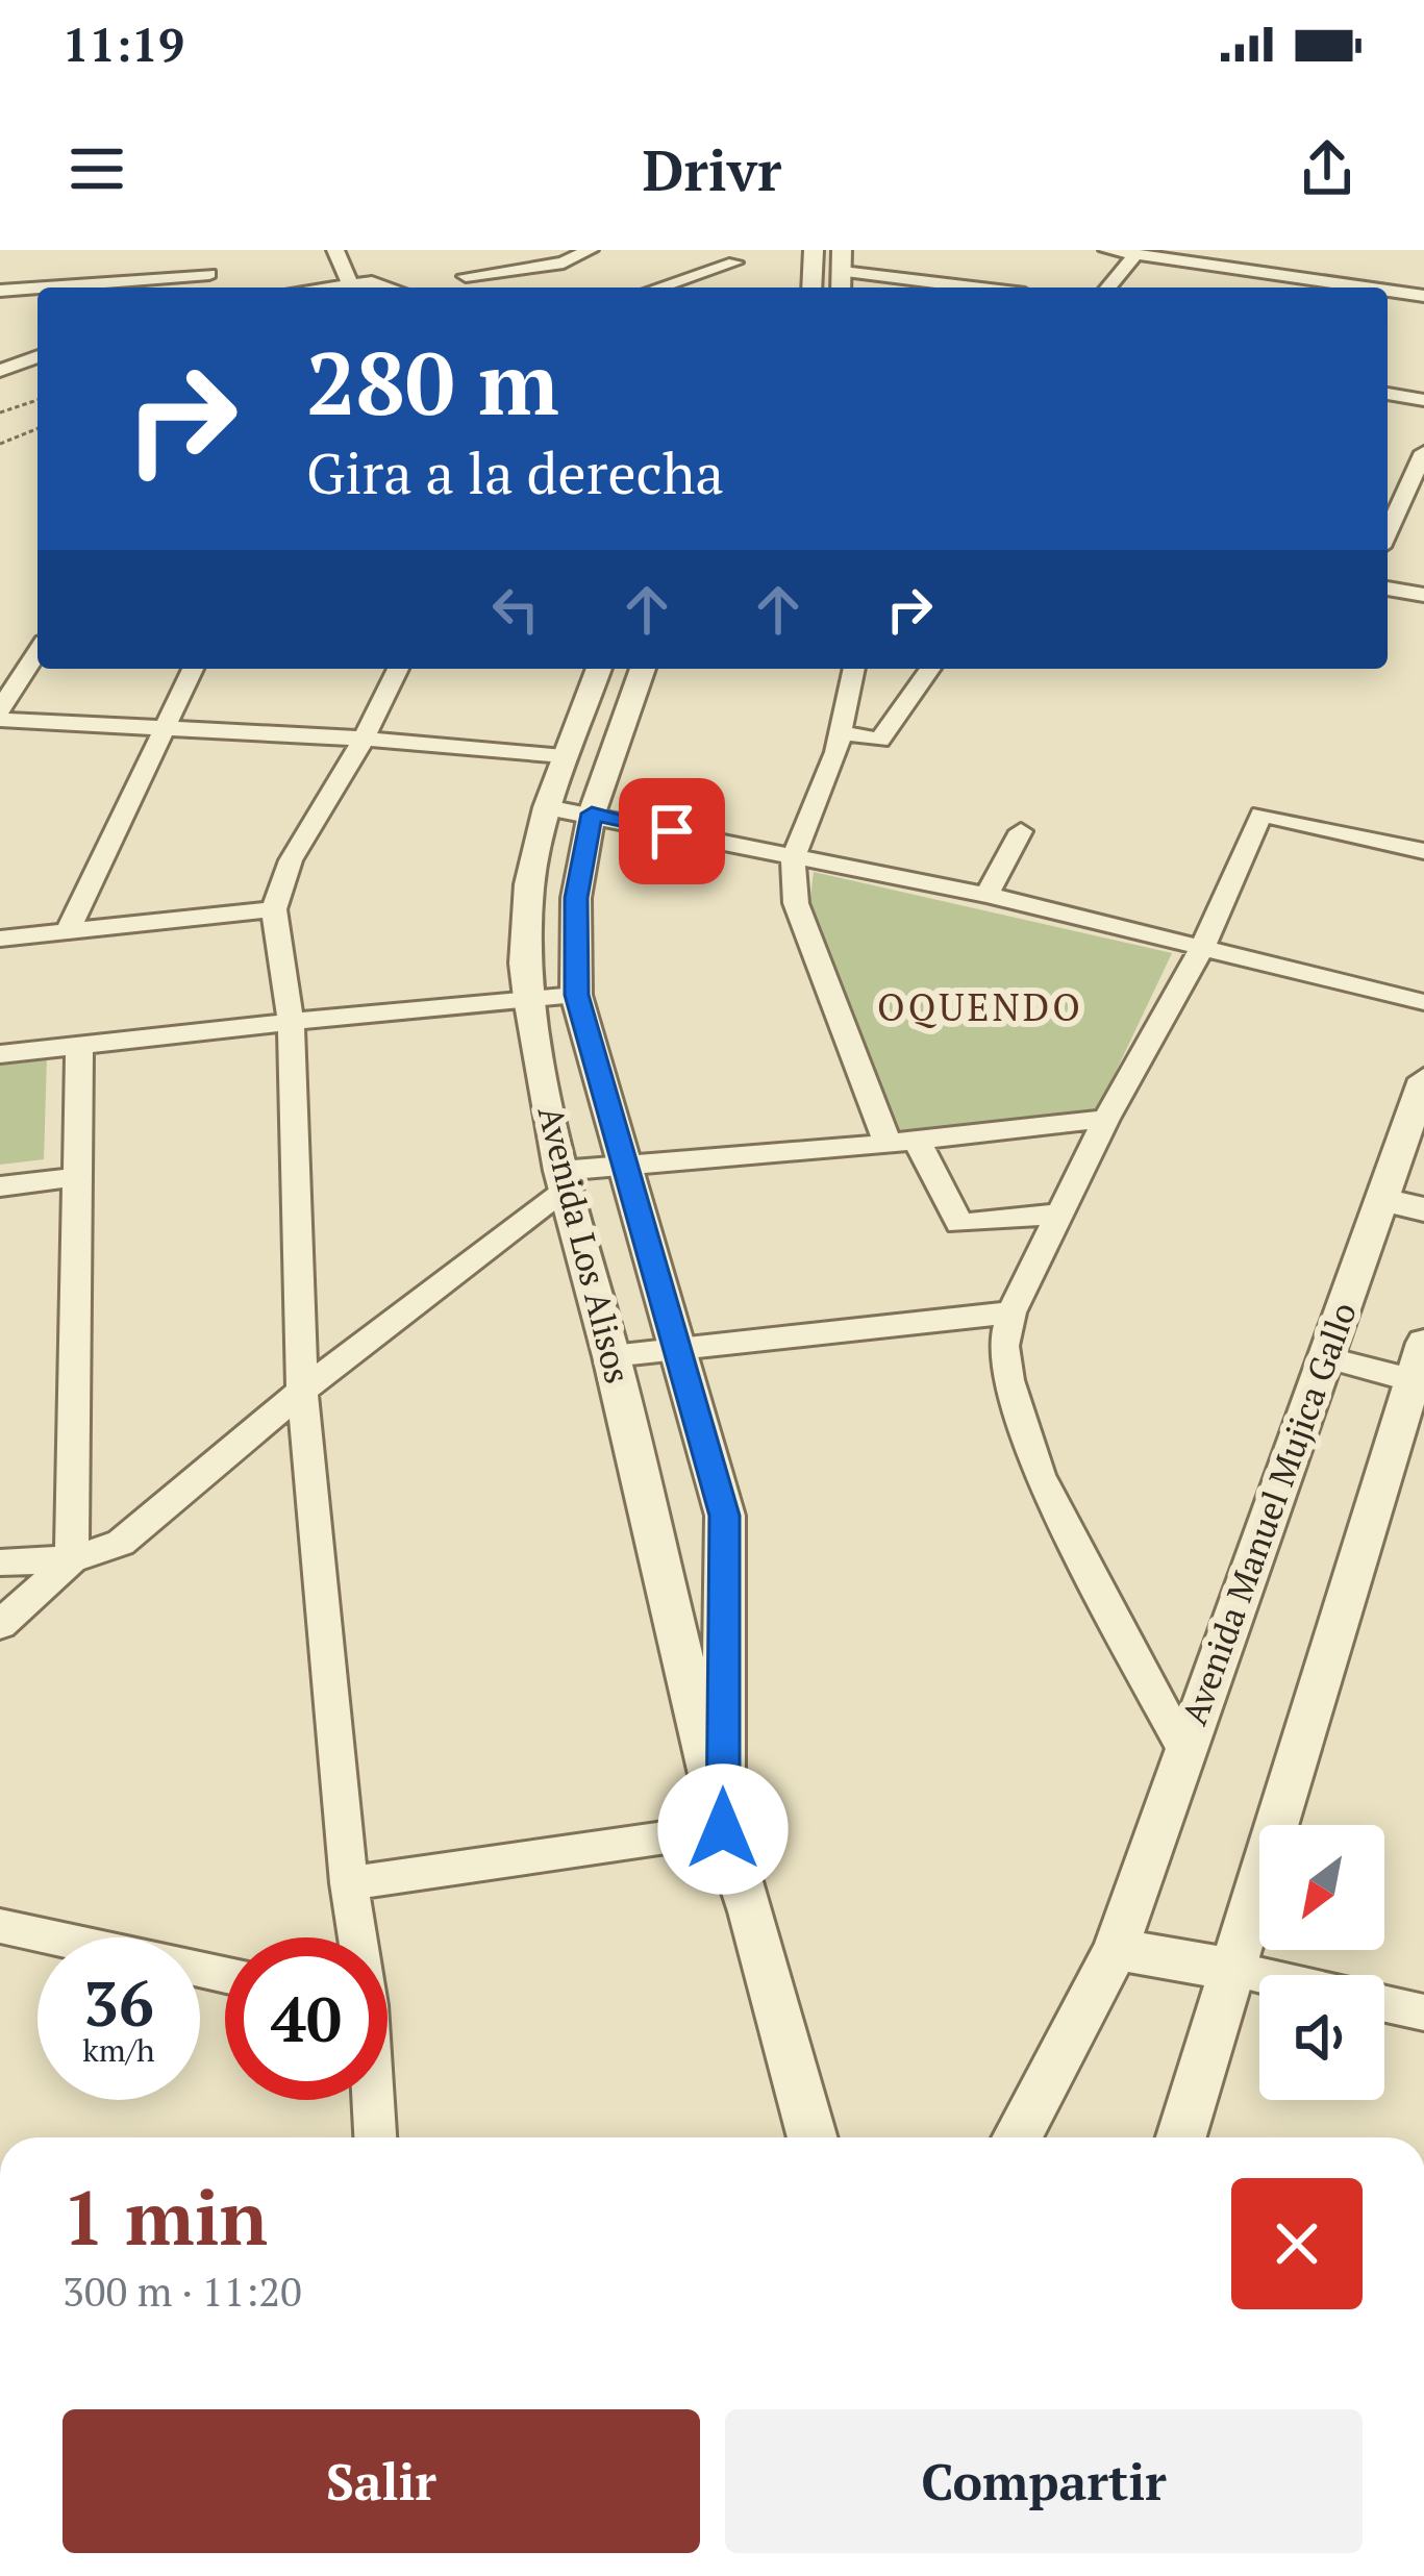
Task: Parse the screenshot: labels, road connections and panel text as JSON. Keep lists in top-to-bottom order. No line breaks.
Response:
{"streets":{"street":["Avenida Los Alisos","Avenida Manuel Mujica Gallo"]},"districts":["OQUENDO"],"north":"bottom left","page":{"status":"11:19","header":"Drivr","turn":["280 m","Gira a la derecha"],"speed":"36 km/h","limit":"40","heading":["1 min","300 m · 11:20"],"buttons":["Salir","Compartir"]}}
